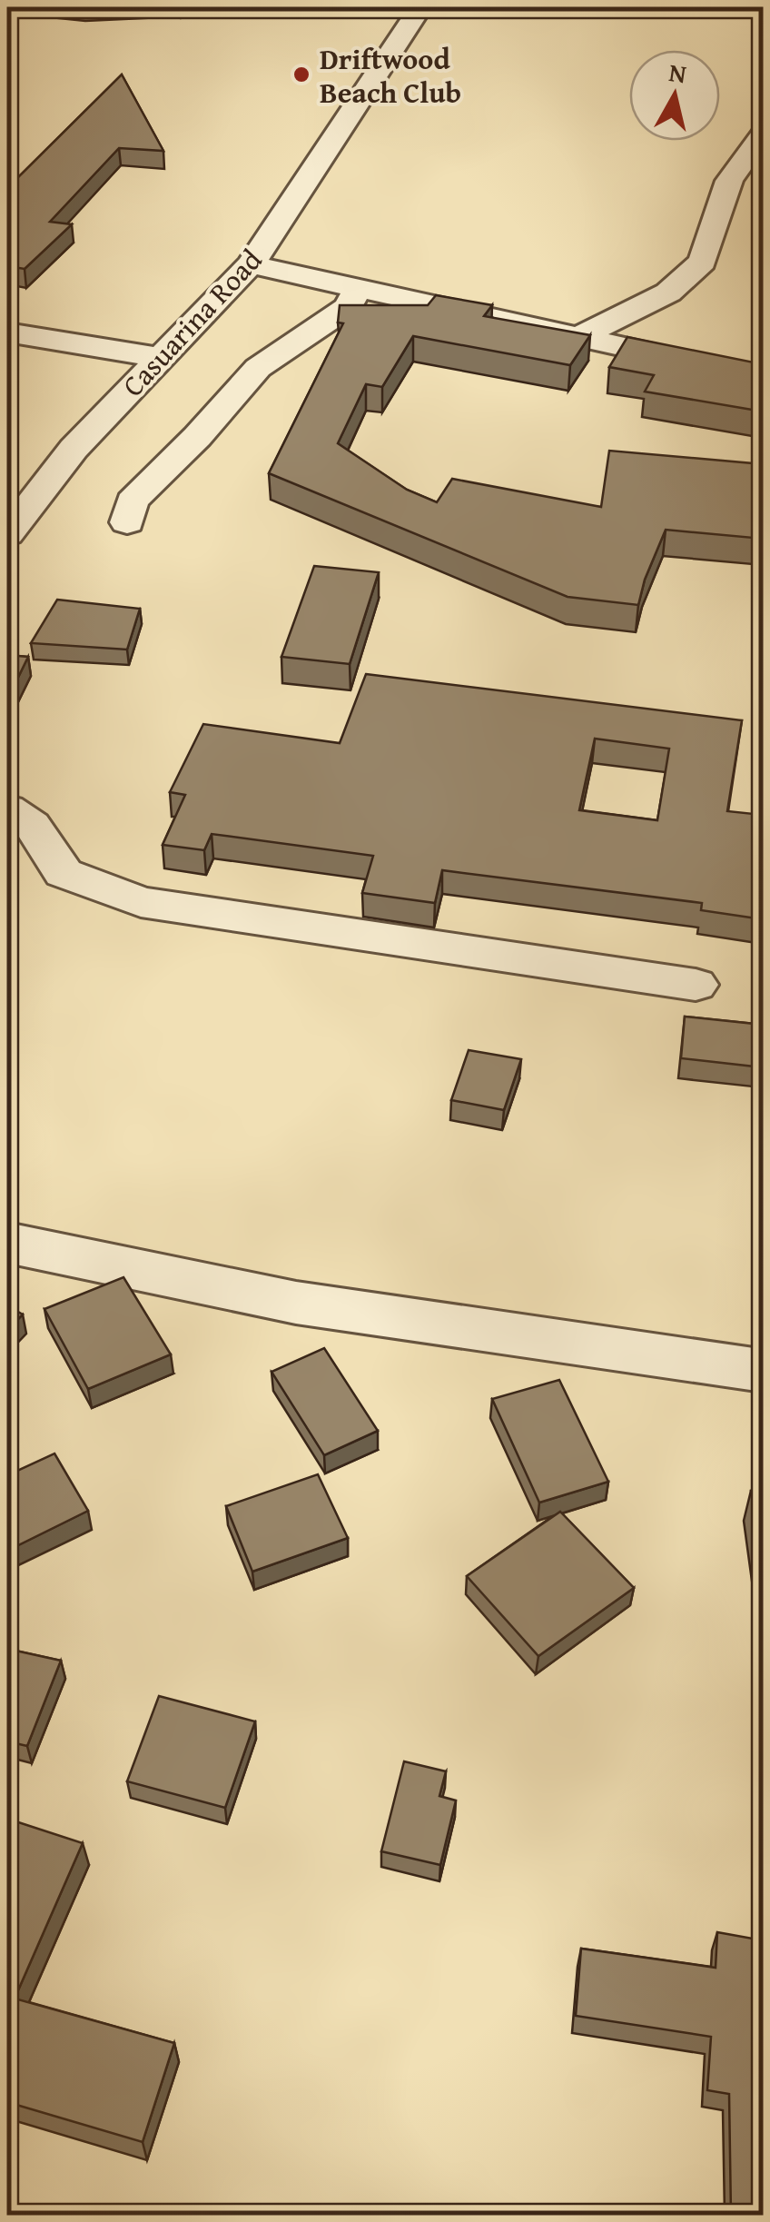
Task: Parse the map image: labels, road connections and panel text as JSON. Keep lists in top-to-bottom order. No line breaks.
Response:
{"streets":{"street":["Casuarina Road"]},"places":["Driftwood Beach Club"],"north":"top"}
